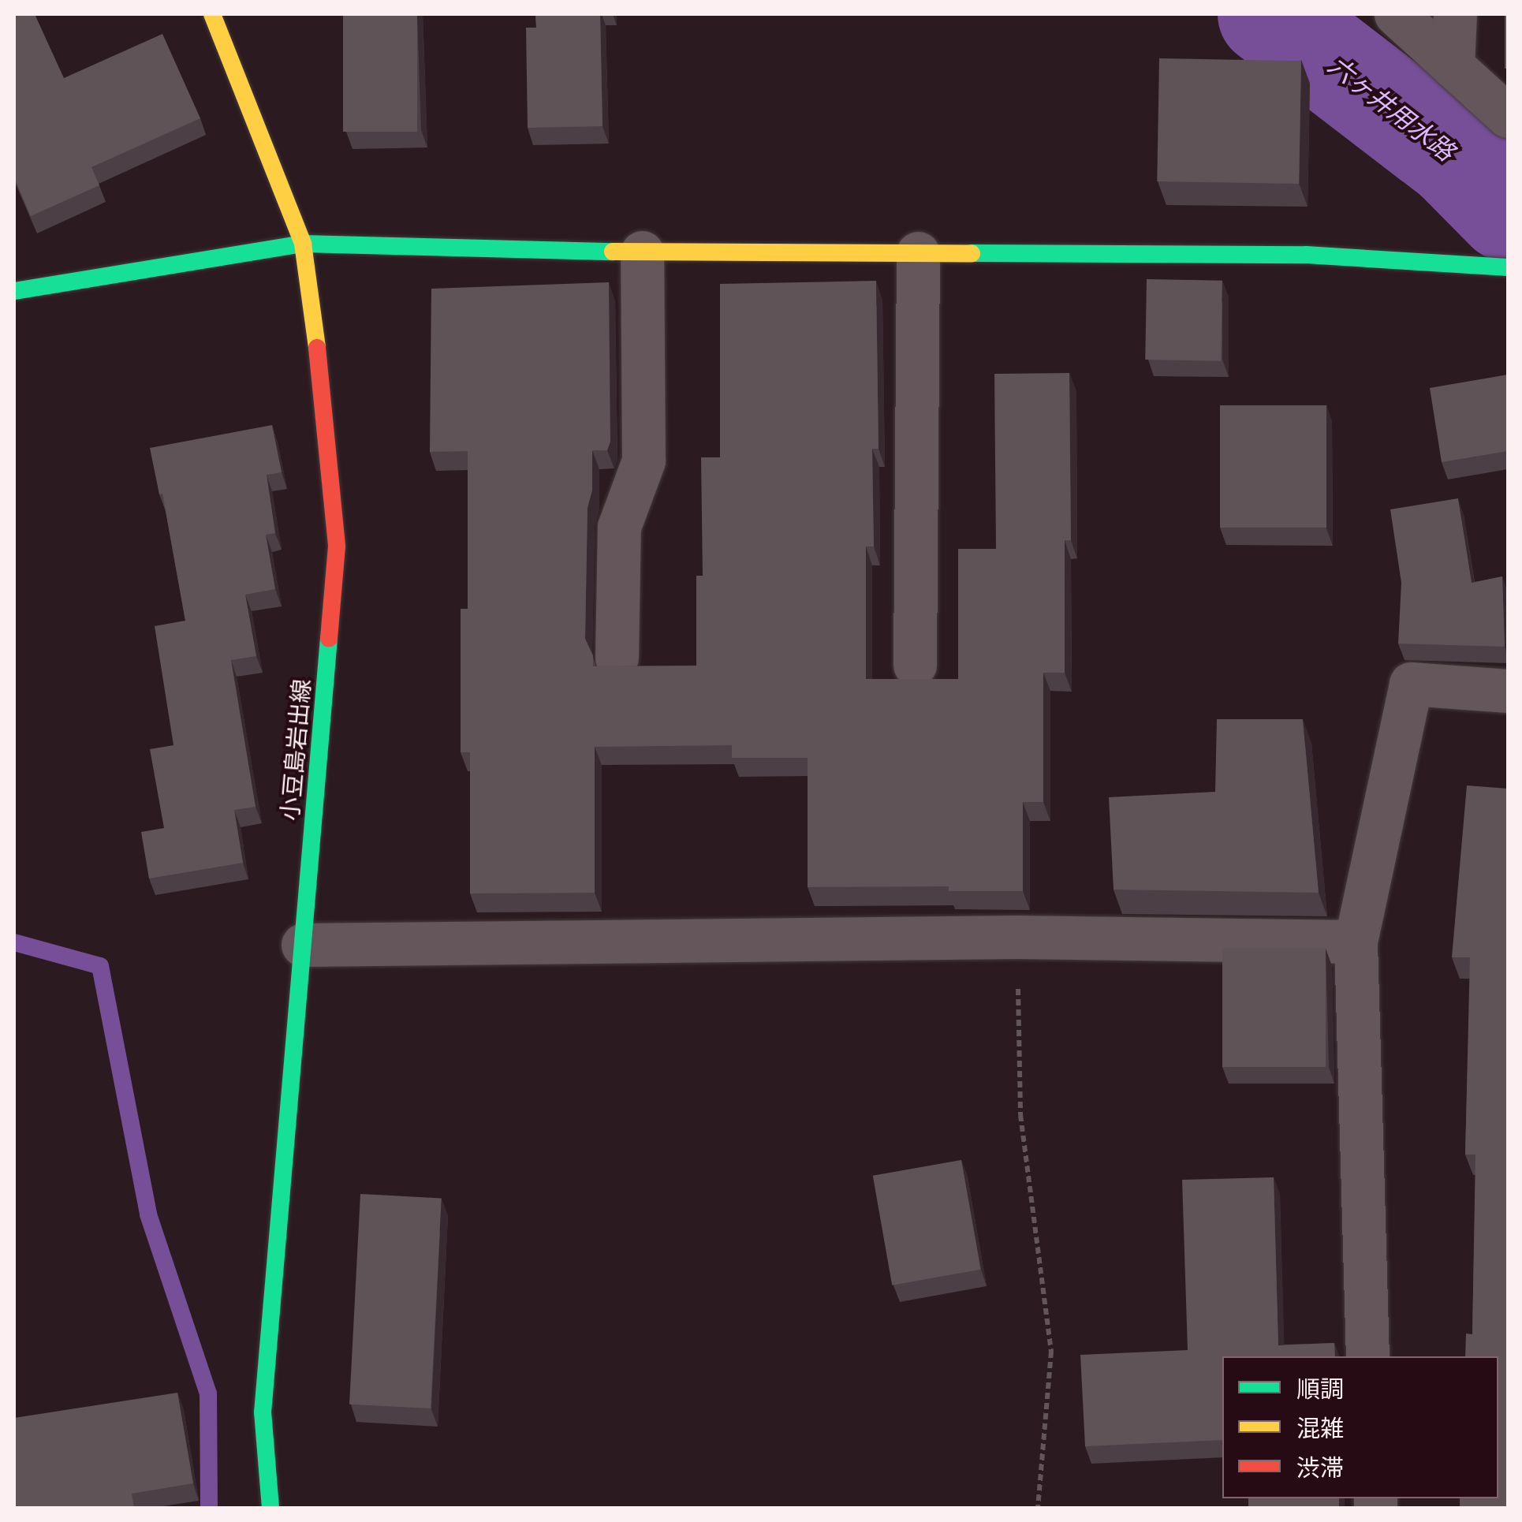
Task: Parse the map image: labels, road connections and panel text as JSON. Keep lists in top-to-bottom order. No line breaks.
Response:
{"streets":{"main road":["小豆島岩出線"]},"water":["六ヶ井用水路"],"legend":["順調","混雑","渋滞"]}
